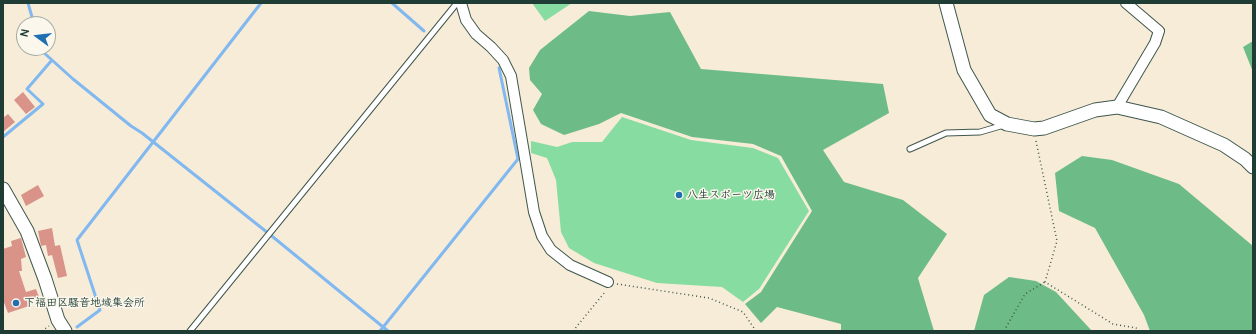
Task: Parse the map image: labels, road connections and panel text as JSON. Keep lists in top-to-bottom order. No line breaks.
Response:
{"places":["八生スポーツ広場","下福田区騒音地域集会所"],"north":"left"}
